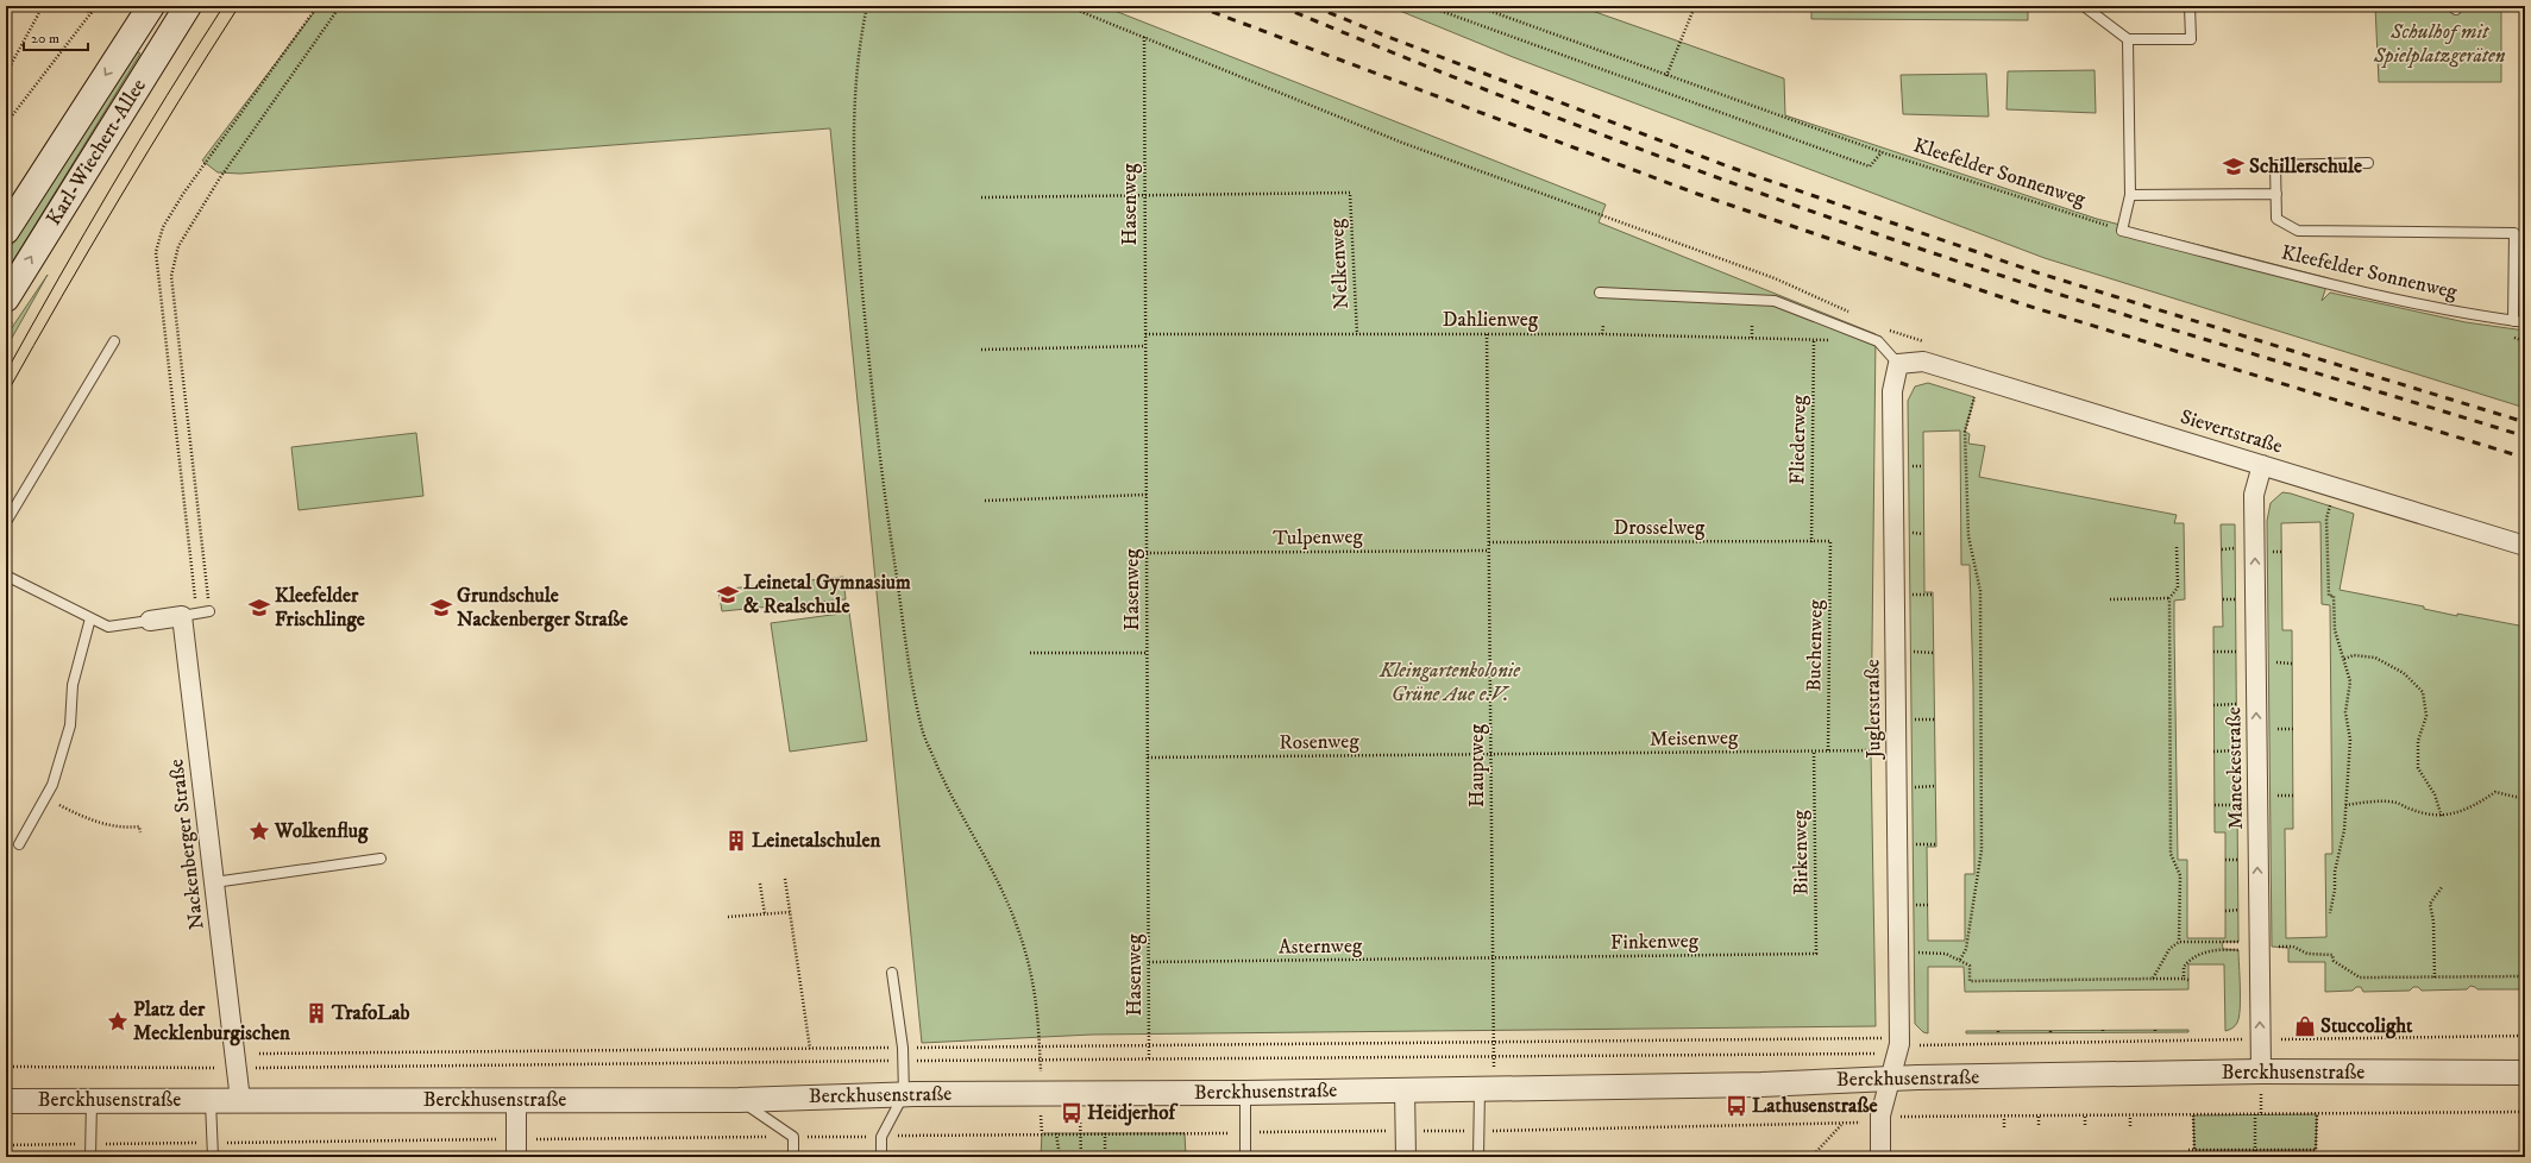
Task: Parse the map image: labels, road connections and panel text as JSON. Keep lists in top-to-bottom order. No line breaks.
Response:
{"streets":{"main road":["Karl-Wiechert-Allee"],"street":["Sievertstraße","Juglerstraße","Maneckestraße","Nackenberger Straße","Berckhusenstraße"],"lane":["Kleefelder Sonnenweg"],"path":["Hasenweg","Nelkenweg","Dahlienweg","Fliederweg","Drosselweg","Tulpenweg","Buchenweg","Meisenweg","Rosenweg","Hauptweg","Birkenweg","Finkenweg","Asternweg"]},"crossings":[["Hasenweg","Nelkenweg"],["Hasenweg","Dahlienweg"],["Hasenweg","Tulpenweg"],["Hasenweg","Rosenweg"],["Hasenweg","Asternweg"],["Nelkenweg","Dahlienweg"],["Dahlienweg","Fliederweg"],["Dahlienweg","Hauptweg"],["Sievertstraße","Juglerstraße"],["Sievertstraße","Maneckestraße"],["Fliederweg","Drosselweg"],["Drosselweg","Buchenweg"],["Drosselweg","Hauptweg"],["Tulpenweg","Hauptweg"],["Buchenweg","Meisenweg"],["Juglerstraße","Meisenweg"],["Juglerstraße","Berckhusenstraße"],["Meisenweg","Rosenweg"],["Meisenweg","Hauptweg"],["Meisenweg","Birkenweg"],["Rosenweg","Hauptweg"],["Hauptweg","Finkenweg"],["Hauptweg","Asternweg"],["Maneckestraße","Berckhusenstraße"],["Nackenberger Straße","Berckhusenstraße"],["Birkenweg","Finkenweg"],["Finkenweg","Asternweg"]],"one_way":["Maneckestraße"],"parks":["Schulhof mit Spielplatzgeräten","Kleingartenkolonie Grüne Aue e.V."],"places":{"school or university":["Schillerschule","Leinetal Gymnasium & Realschule","Kleefelder Frischlinge","Grundschule Nackenberger Straße"],"place":["Wolkenflug","Platz der Mecklenburgischen"],"building":["Leinetalschulen","TrafoLab"],"shop":["Stuccolight"],"bus stop":["Lathusenstraße","Heidjerhof"]},"scale_bar":"20 m"}
